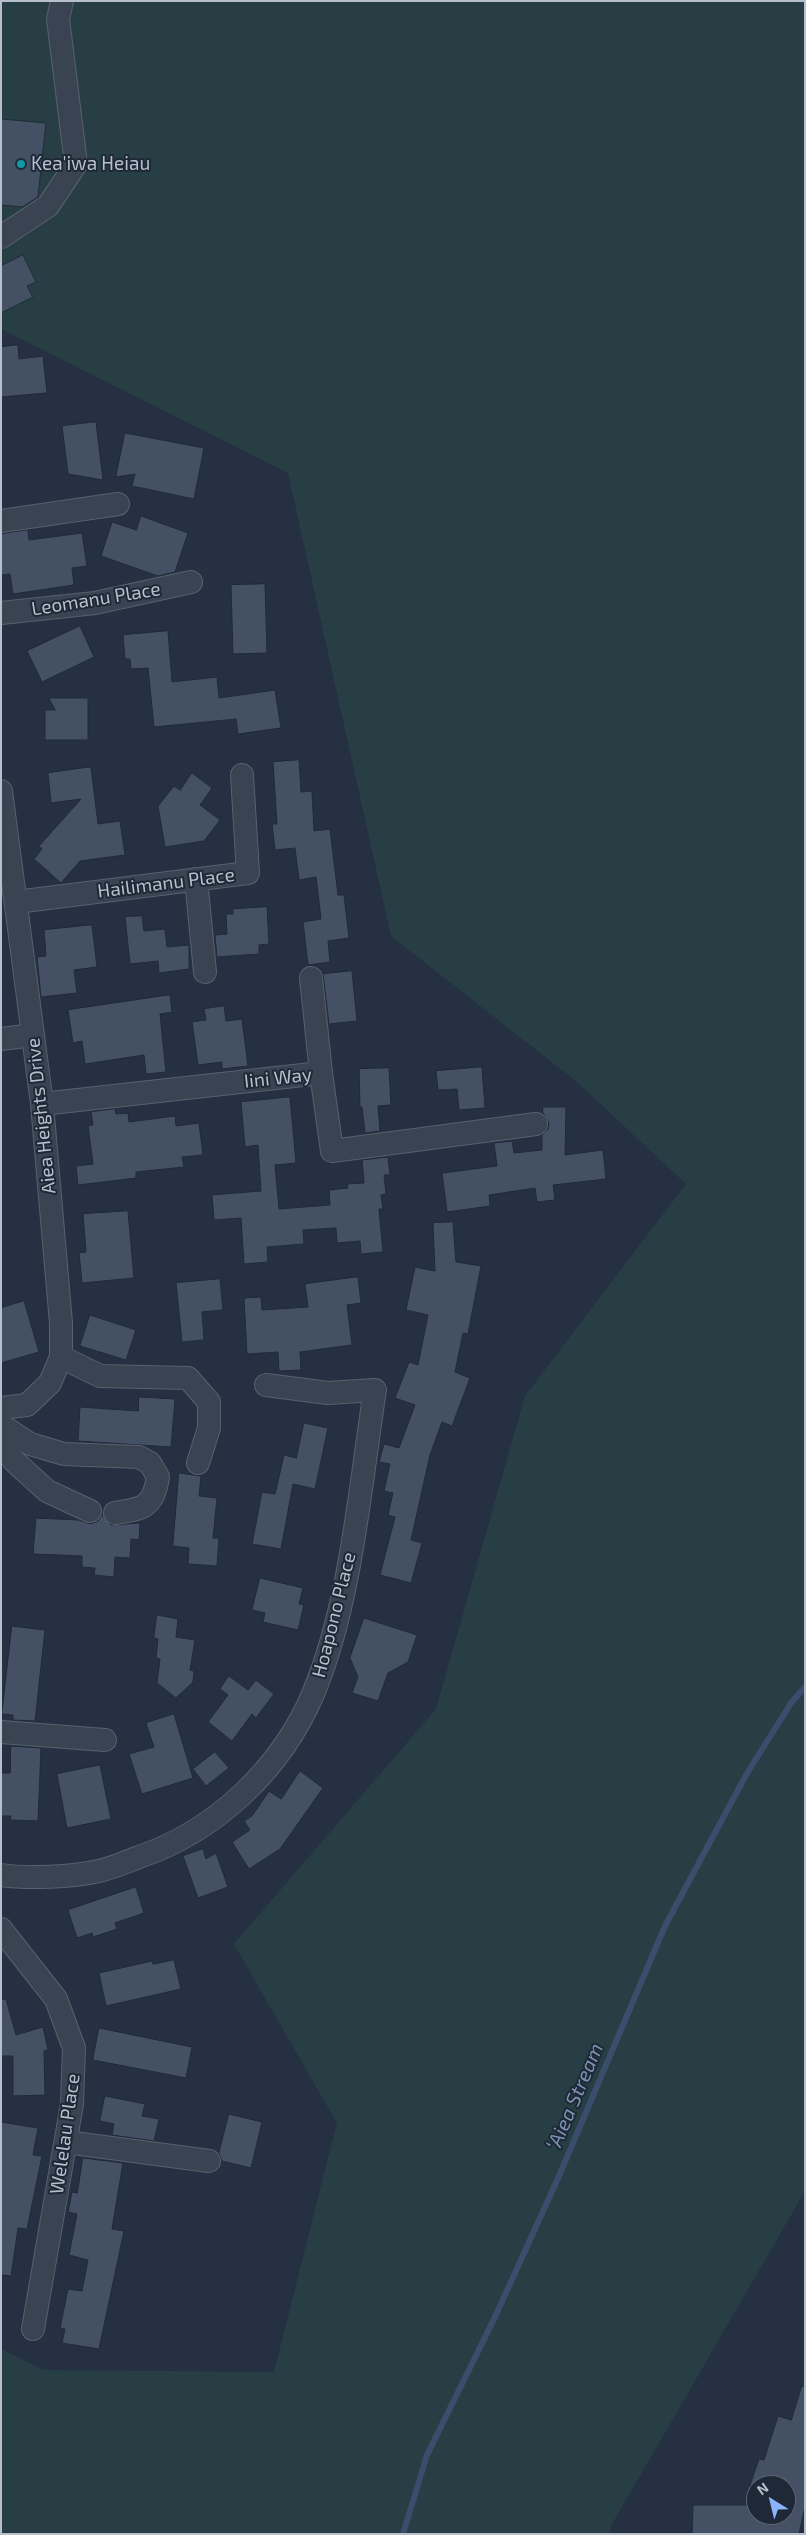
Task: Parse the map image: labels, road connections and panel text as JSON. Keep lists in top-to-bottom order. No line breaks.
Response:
{"streets":{"street":["Leomanu Place","Hailimanu Place","Iini Way","Aiea Heights Drive","Hoapono Place","Welelau Place"]},"crossings":[["Hailimanu Place","Aiea Heights Drive"],["Iini Way","Aiea Heights Drive"]],"water":["ʻAiea Stream"],"places":["Kea'iwa Heiau"],"north":"top left"}
